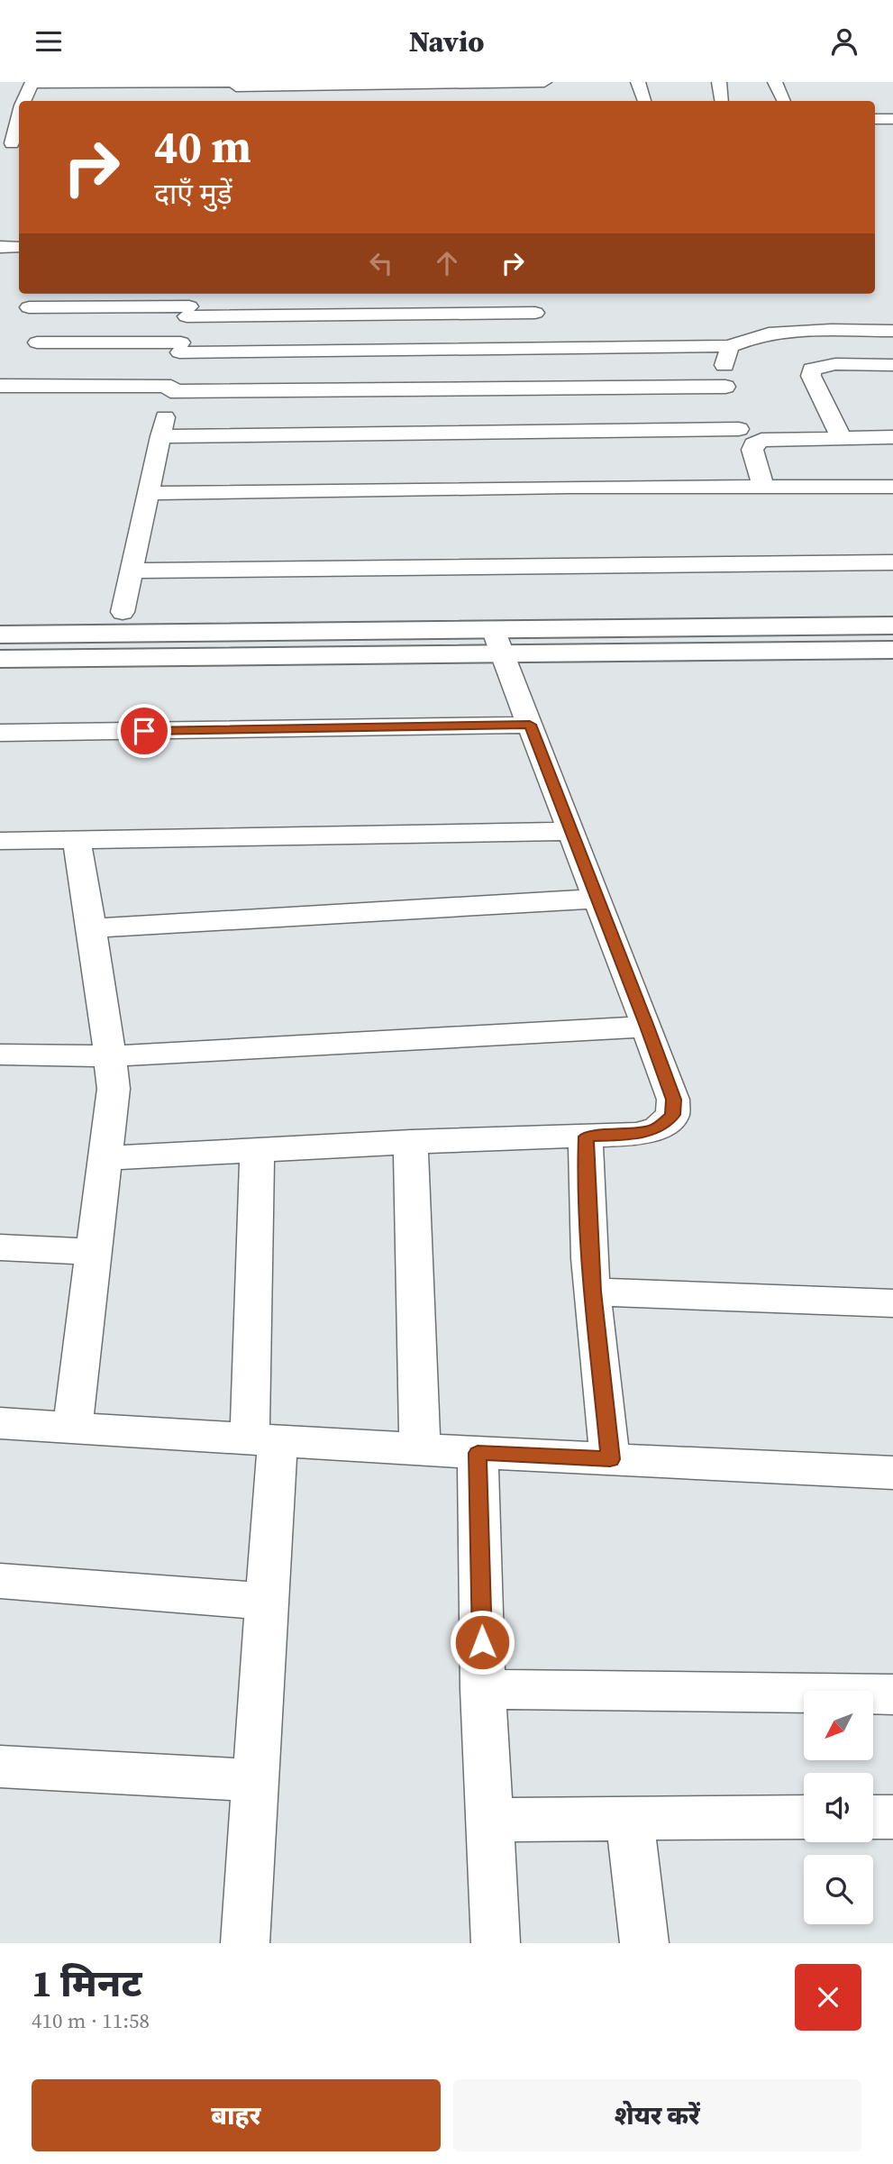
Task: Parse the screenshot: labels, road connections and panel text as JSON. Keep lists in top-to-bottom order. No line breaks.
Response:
{"north":"bottom left","page":{"header":"Navio","turn":["40 m","दाएँ मुड़ें"],"heading":["1 मिनट","410 m · 11:58"],"buttons":["बाहर","शेयर करें"]}}
